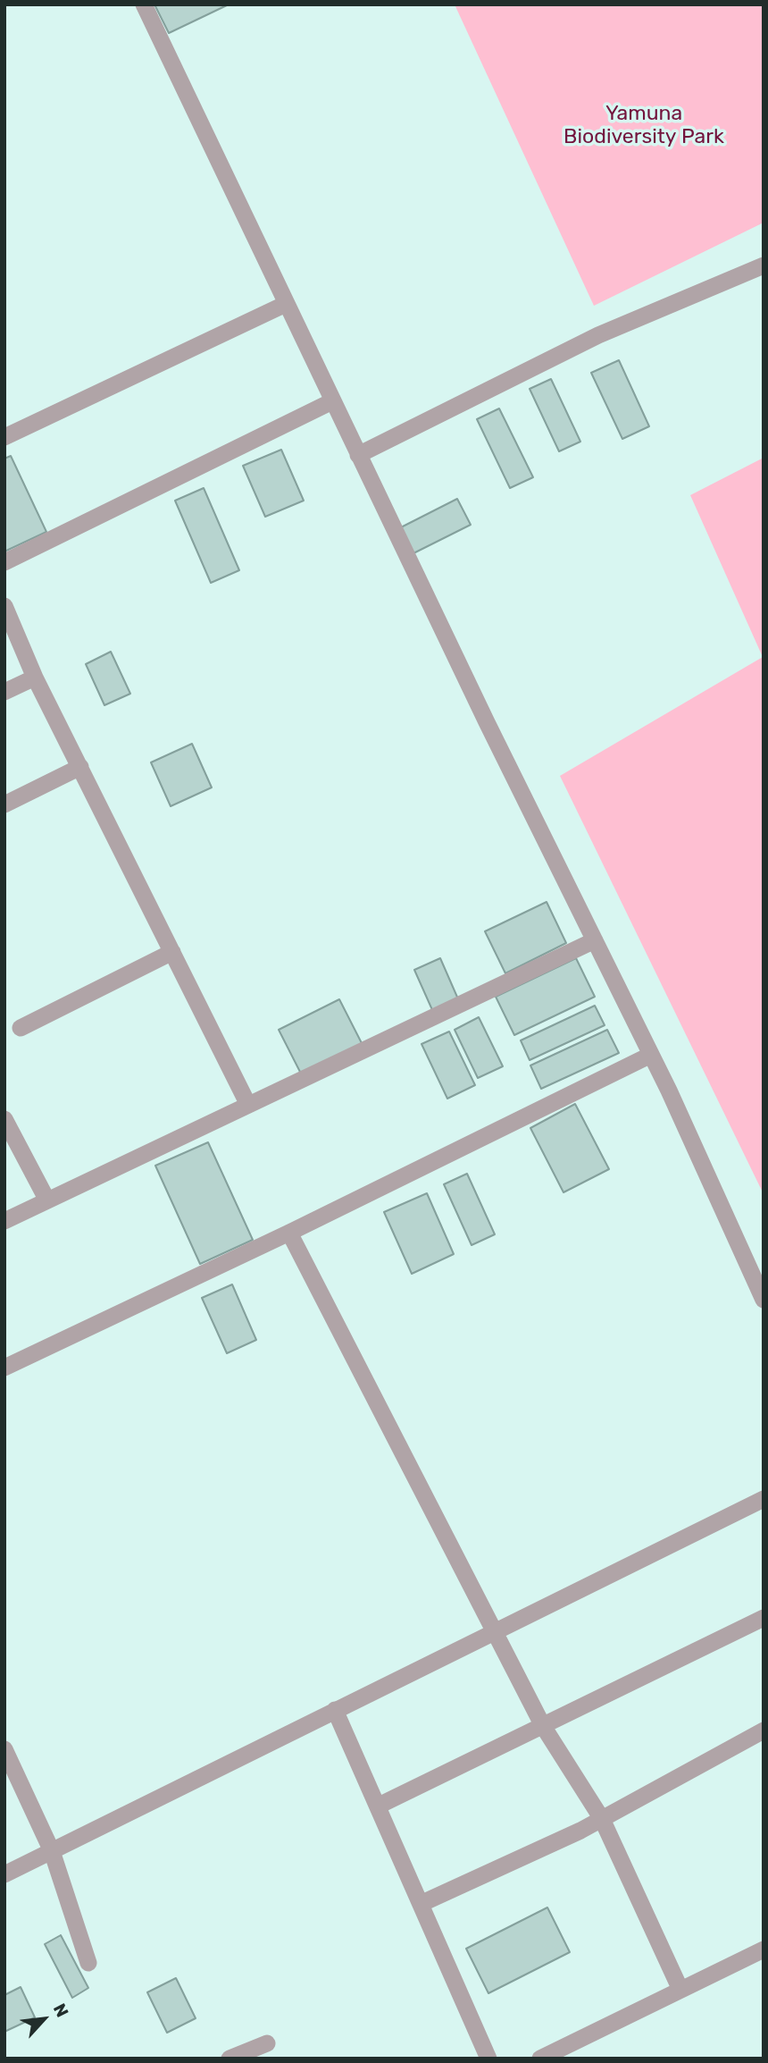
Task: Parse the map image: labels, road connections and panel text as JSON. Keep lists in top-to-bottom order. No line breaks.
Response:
{"parks":["Yamuna Biodiversity Park"],"north":"top right"}
